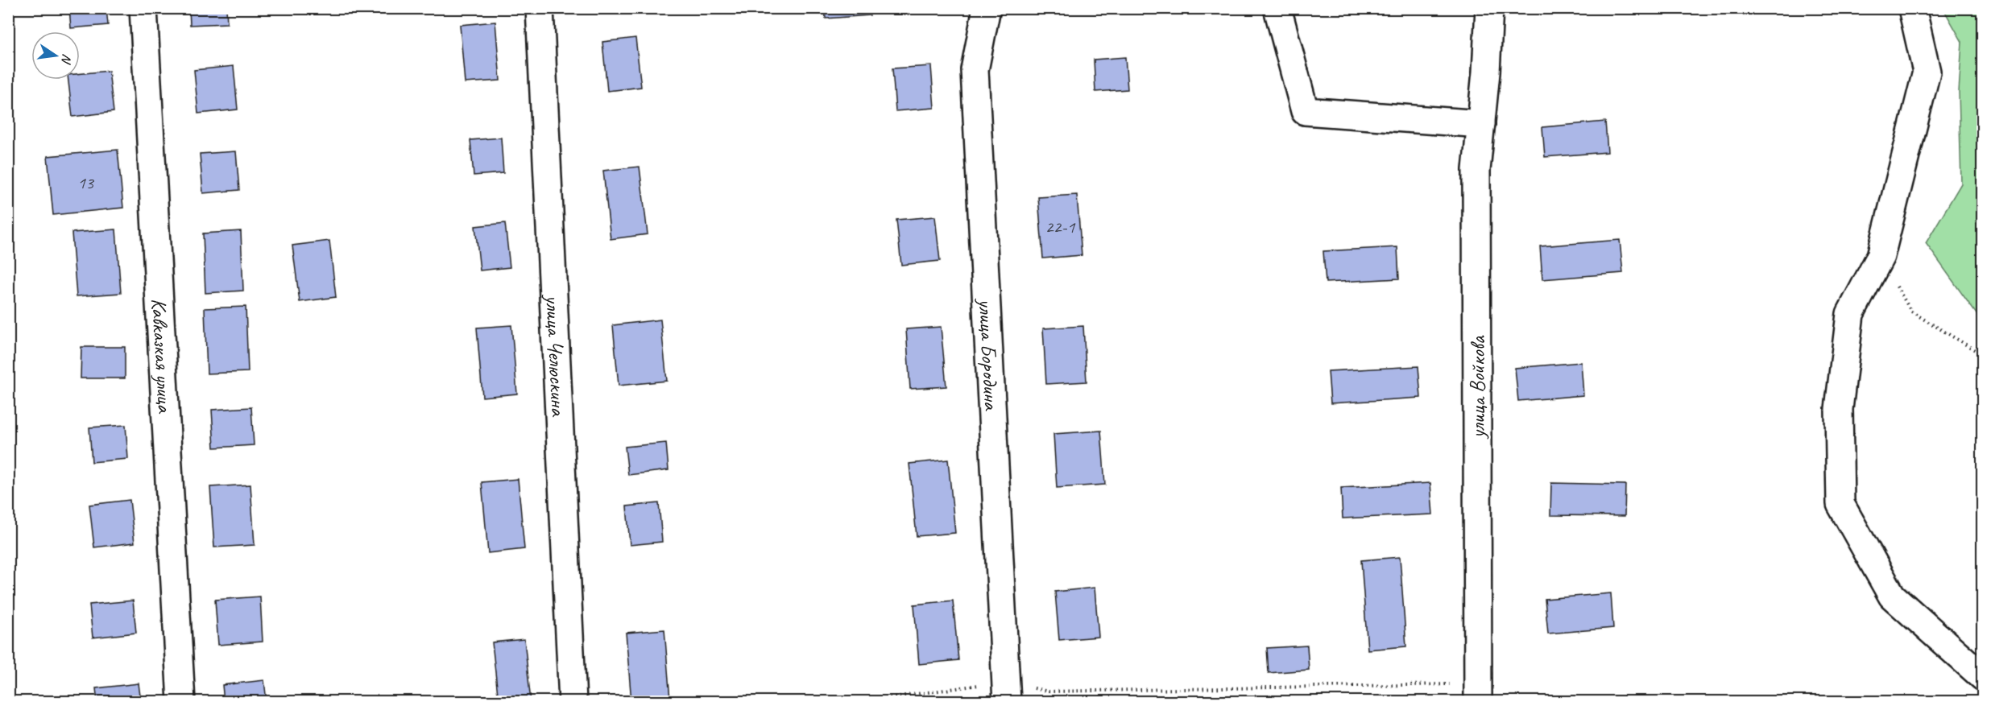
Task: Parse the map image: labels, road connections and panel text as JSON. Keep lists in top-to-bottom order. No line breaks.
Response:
{"streets":{"street":["улица Бородина","Кавказкая улица","улица Челюскина","улица Войкова"]},"house_numbers":["13","22-1"],"north":"right"}
